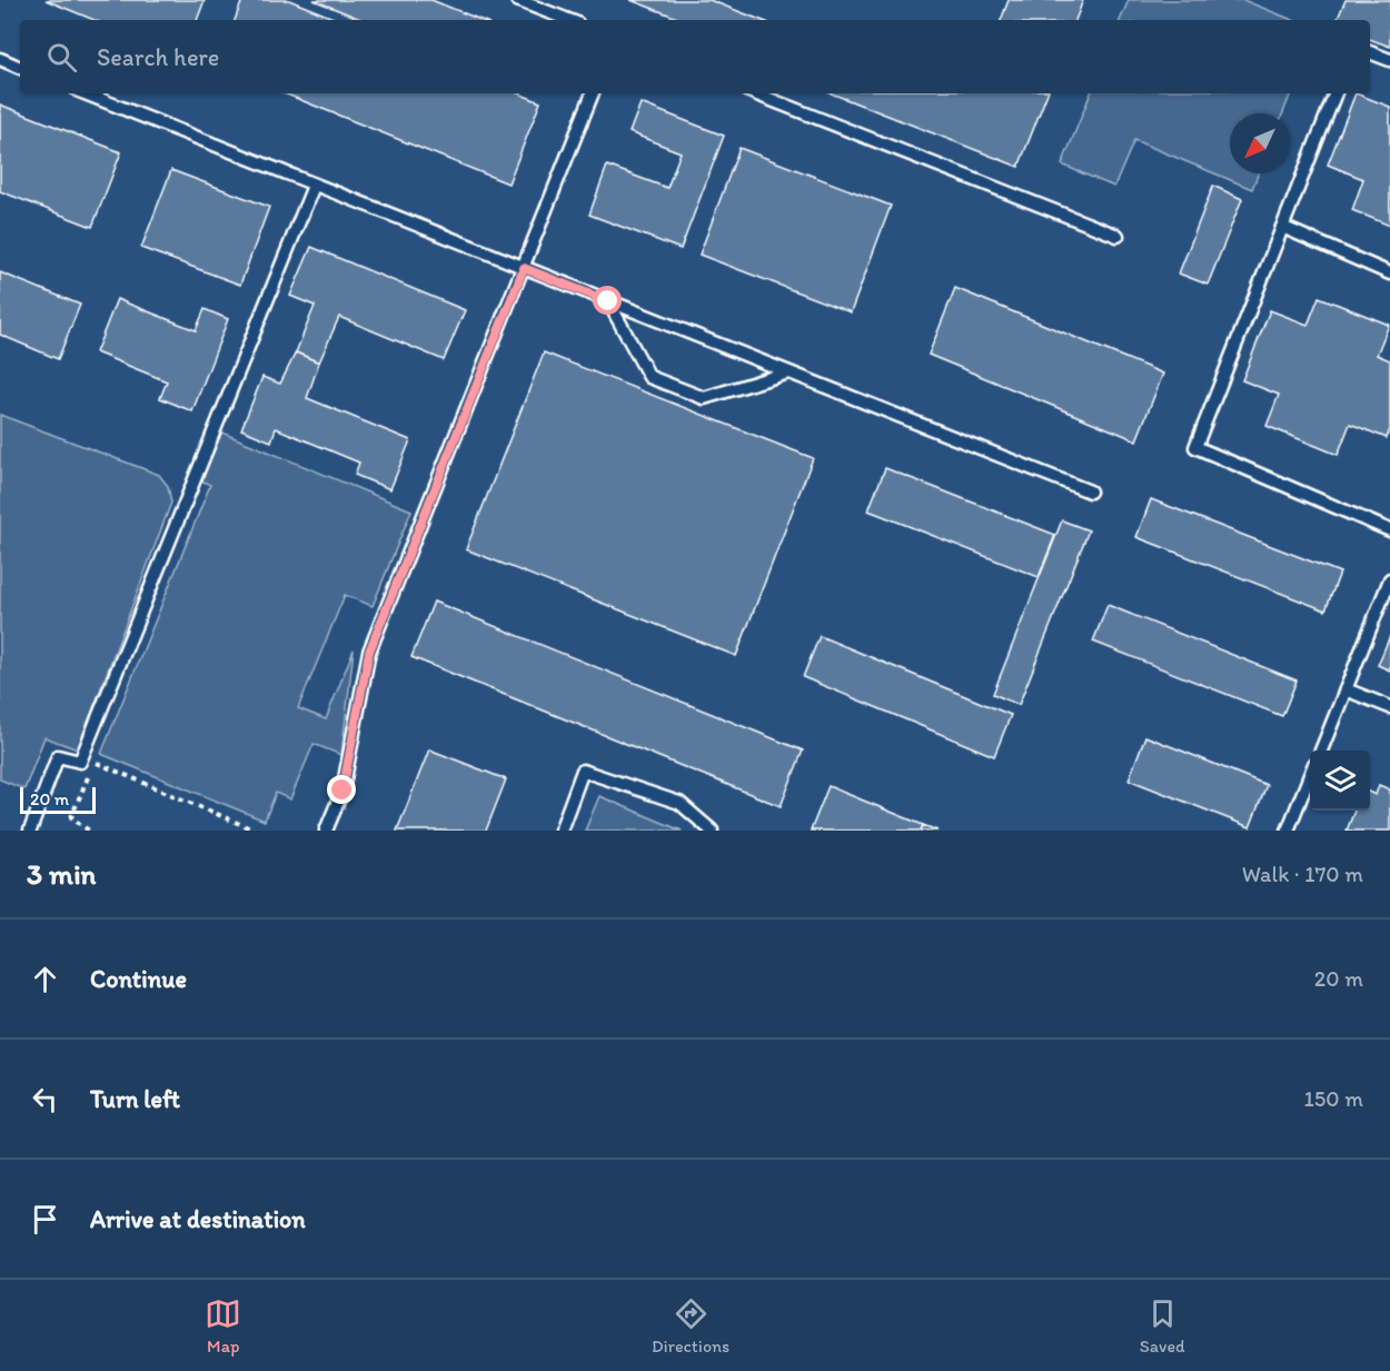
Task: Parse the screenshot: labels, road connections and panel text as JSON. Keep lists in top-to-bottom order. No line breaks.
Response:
{"scale_bar":"20 m","north":"bottom left","page":{"search":"Search here","scale":"20 m","heading":["3 min","Walk · 170 m"],"list":[["Continue","20 m"],["Turn left","150 m"],"Arrive at destination"],"nav":["Map","Directions","Saved"]}}
